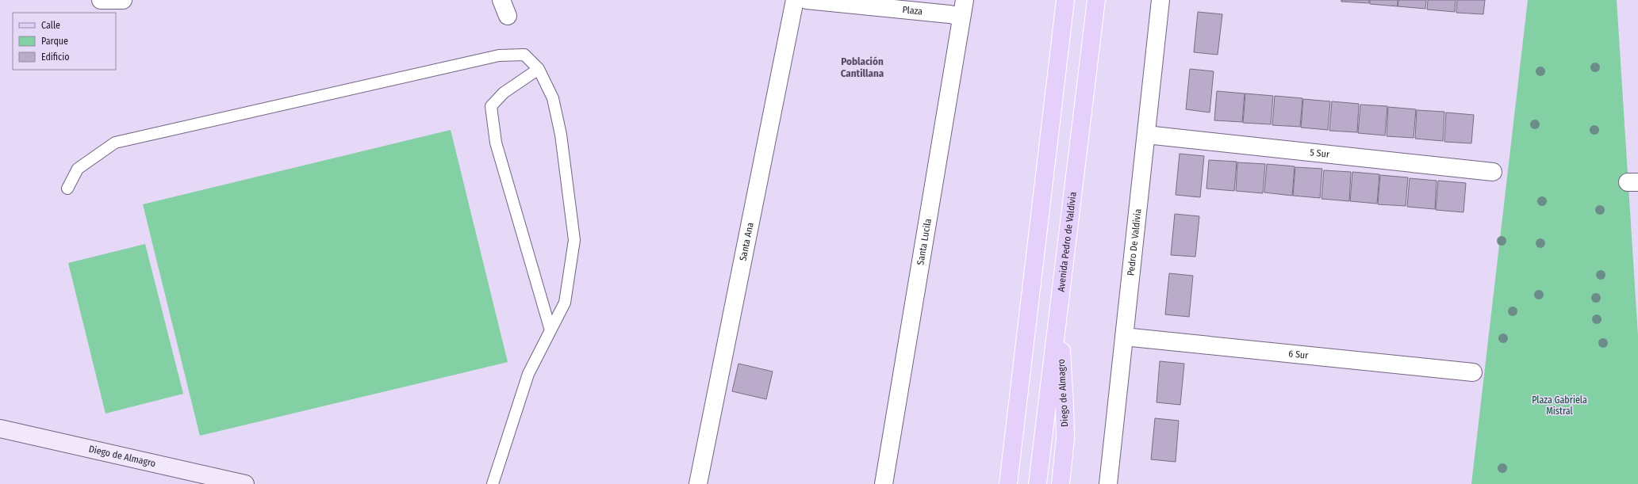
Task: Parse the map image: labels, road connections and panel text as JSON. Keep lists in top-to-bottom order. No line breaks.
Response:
{"streets":{"main road":["Avenida Pedro de Valdivia","Diego de Almagro"],"street":["Plaza","5 Sur","Santa Lucila","Santa Ana","Pedro De Valdivia","6 Sur"]},"crossings":[["Plaza","Santa Lucila"],["5 Sur","Pedro De Valdivia"],["Avenida Pedro de Valdivia","Diego de Almagro"],["Pedro De Valdivia","6 Sur"]],"districts":["Población Cantillana"],"parks":["Plaza Gabriela Mistral"],"legend":["Calle","Parque","Edificio"]}
